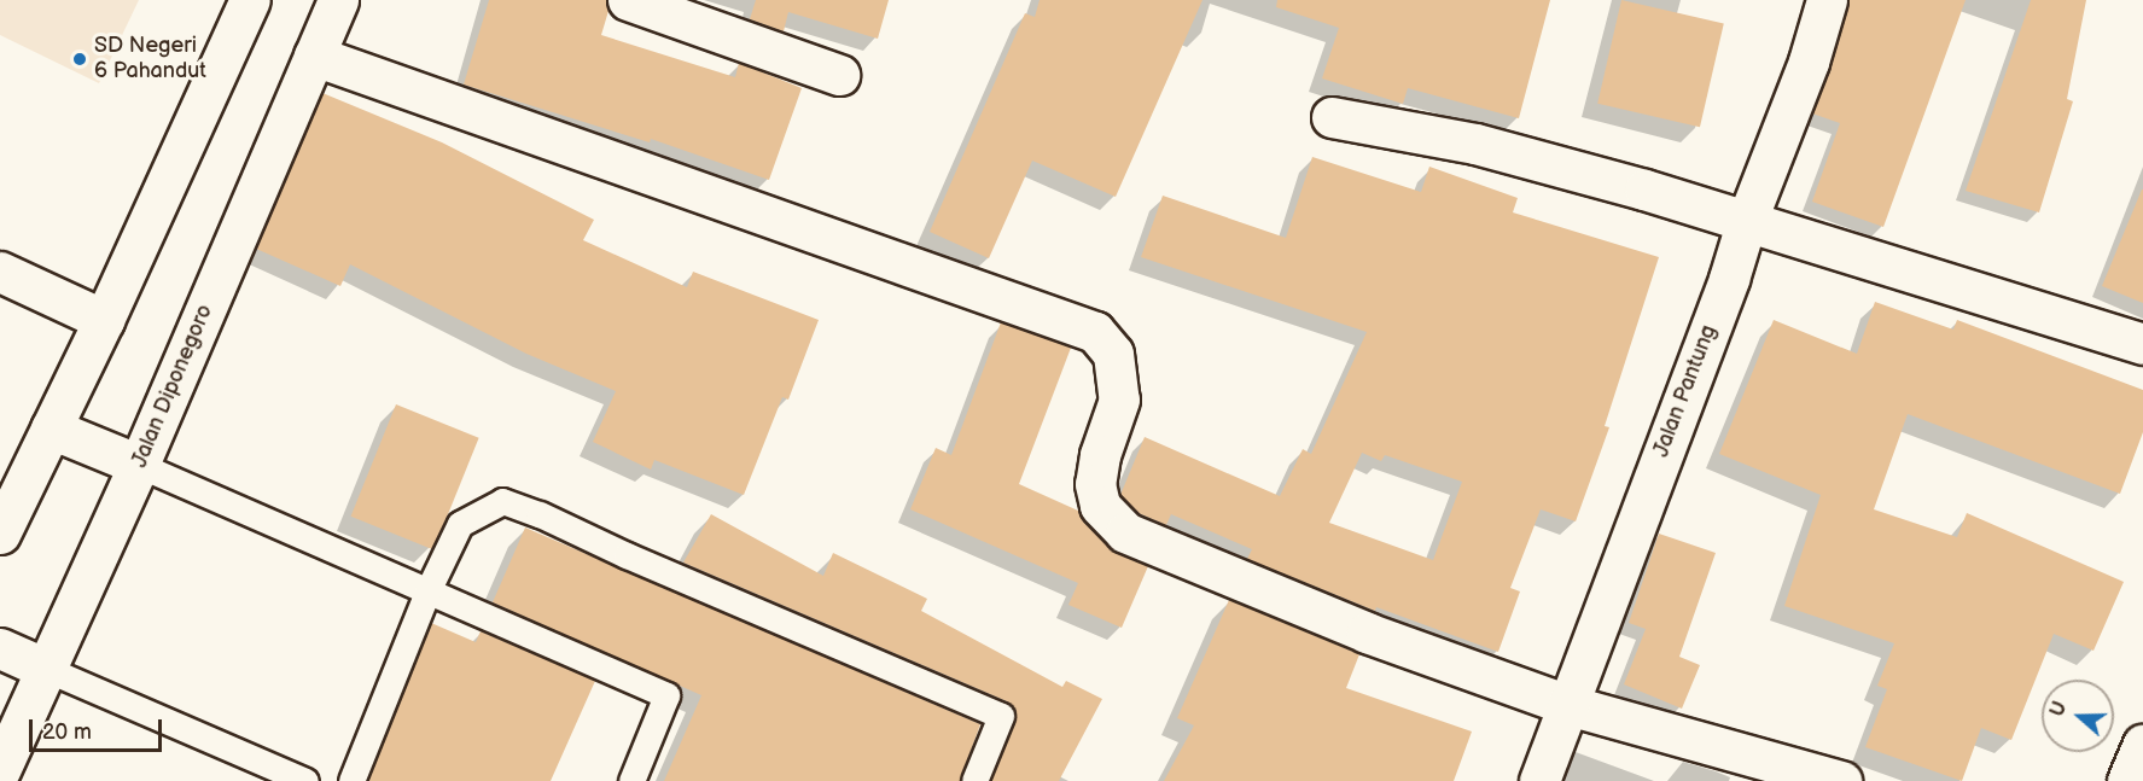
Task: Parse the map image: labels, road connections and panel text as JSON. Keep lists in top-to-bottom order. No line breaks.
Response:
{"streets":{"street":["Jalan Diponegoro","Jalan Pantung"]},"places":["SD Negeri 6 Pahandut"],"scale_bar":"20 m","north":"left"}
